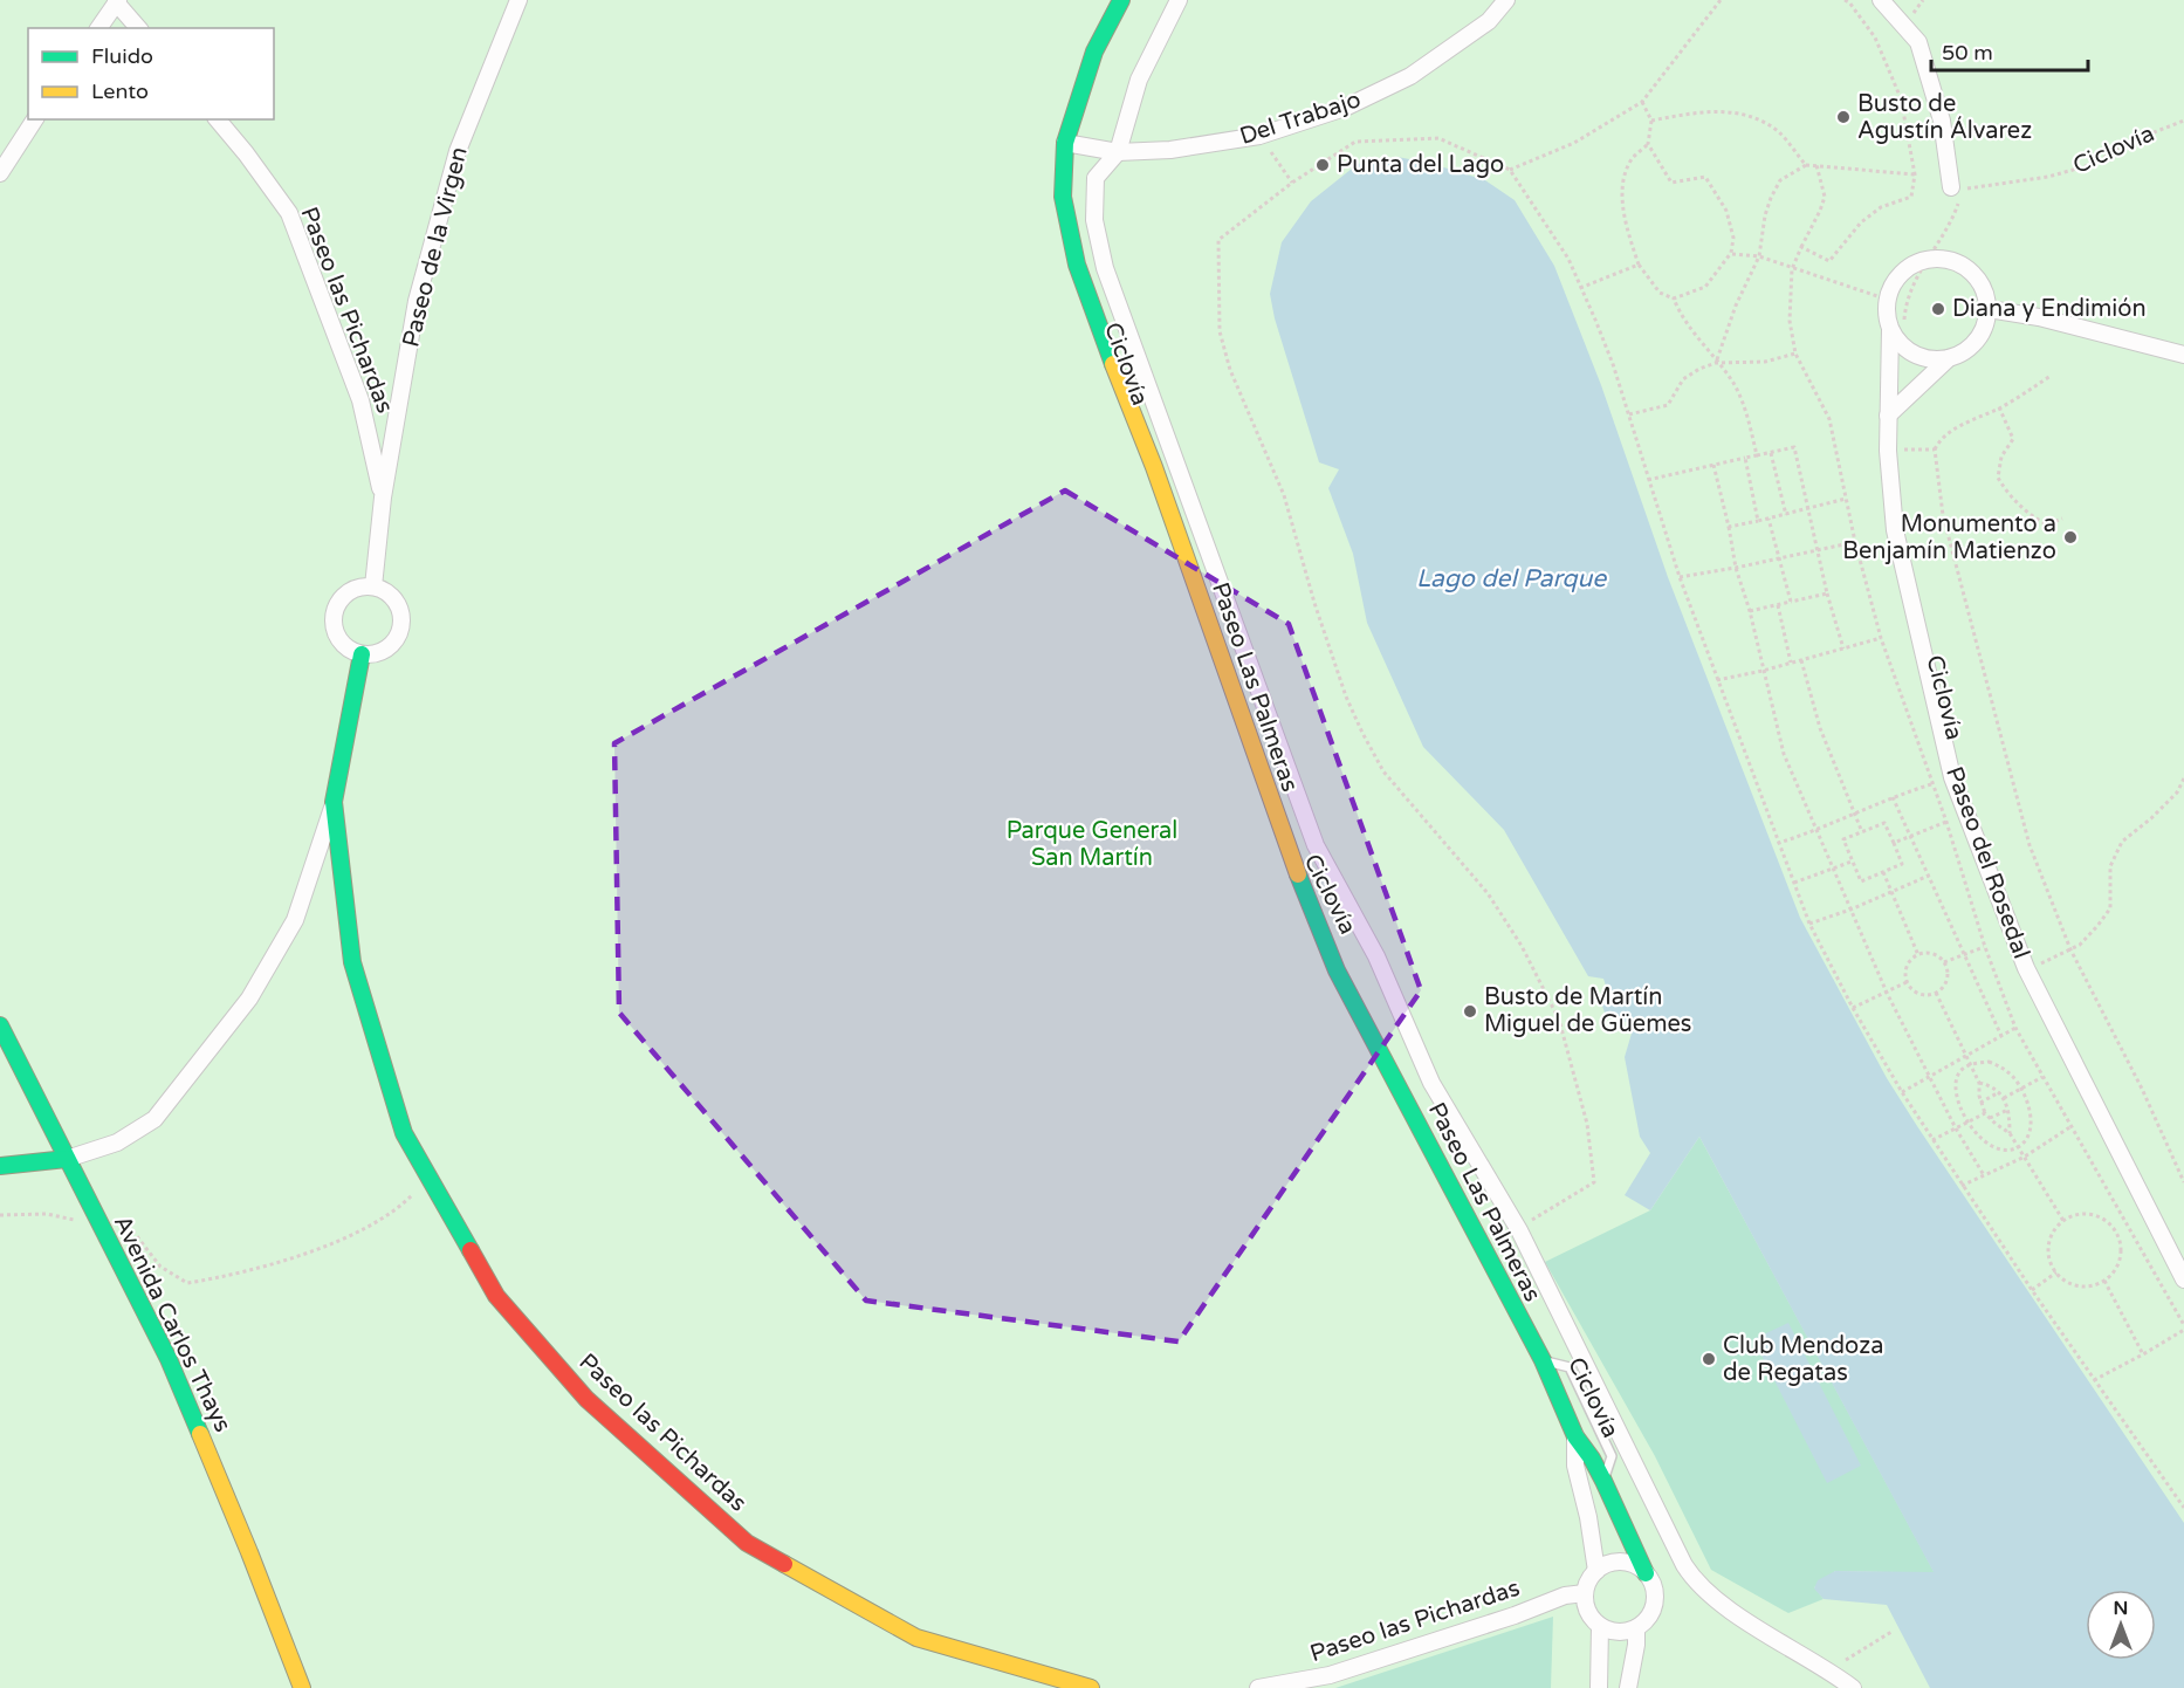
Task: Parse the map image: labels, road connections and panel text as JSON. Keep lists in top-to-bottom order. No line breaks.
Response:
{"streets":{"street":["Del Trabajo","Paseo de la Virgen","Paseo las Pichardas","Paseo Las Palmeras","Paseo del Rosedal","Avenida Carlos Thays"],"path":["Ciclovía"]},"crossings":[["Del Trabajo","Paseo Las Palmeras"],["Paseo de la Virgen","Paseo las Pichardas"],["Paseo las Pichardas","Paseo Las Palmeras"]],"water":["Lago del Parque"],"parks":["Parque General San Martín"],"places":["Busto de Agustín Álvarez","Punta del Lago","Diana y Endimión","Monumento a Benjamín Matienzo","Busto de Martín Miguel de Güemes","Club Mendoza de Regatas"],"legend":["Fluido","Lento"],"scale_bar":"50 m","north":"top"}
